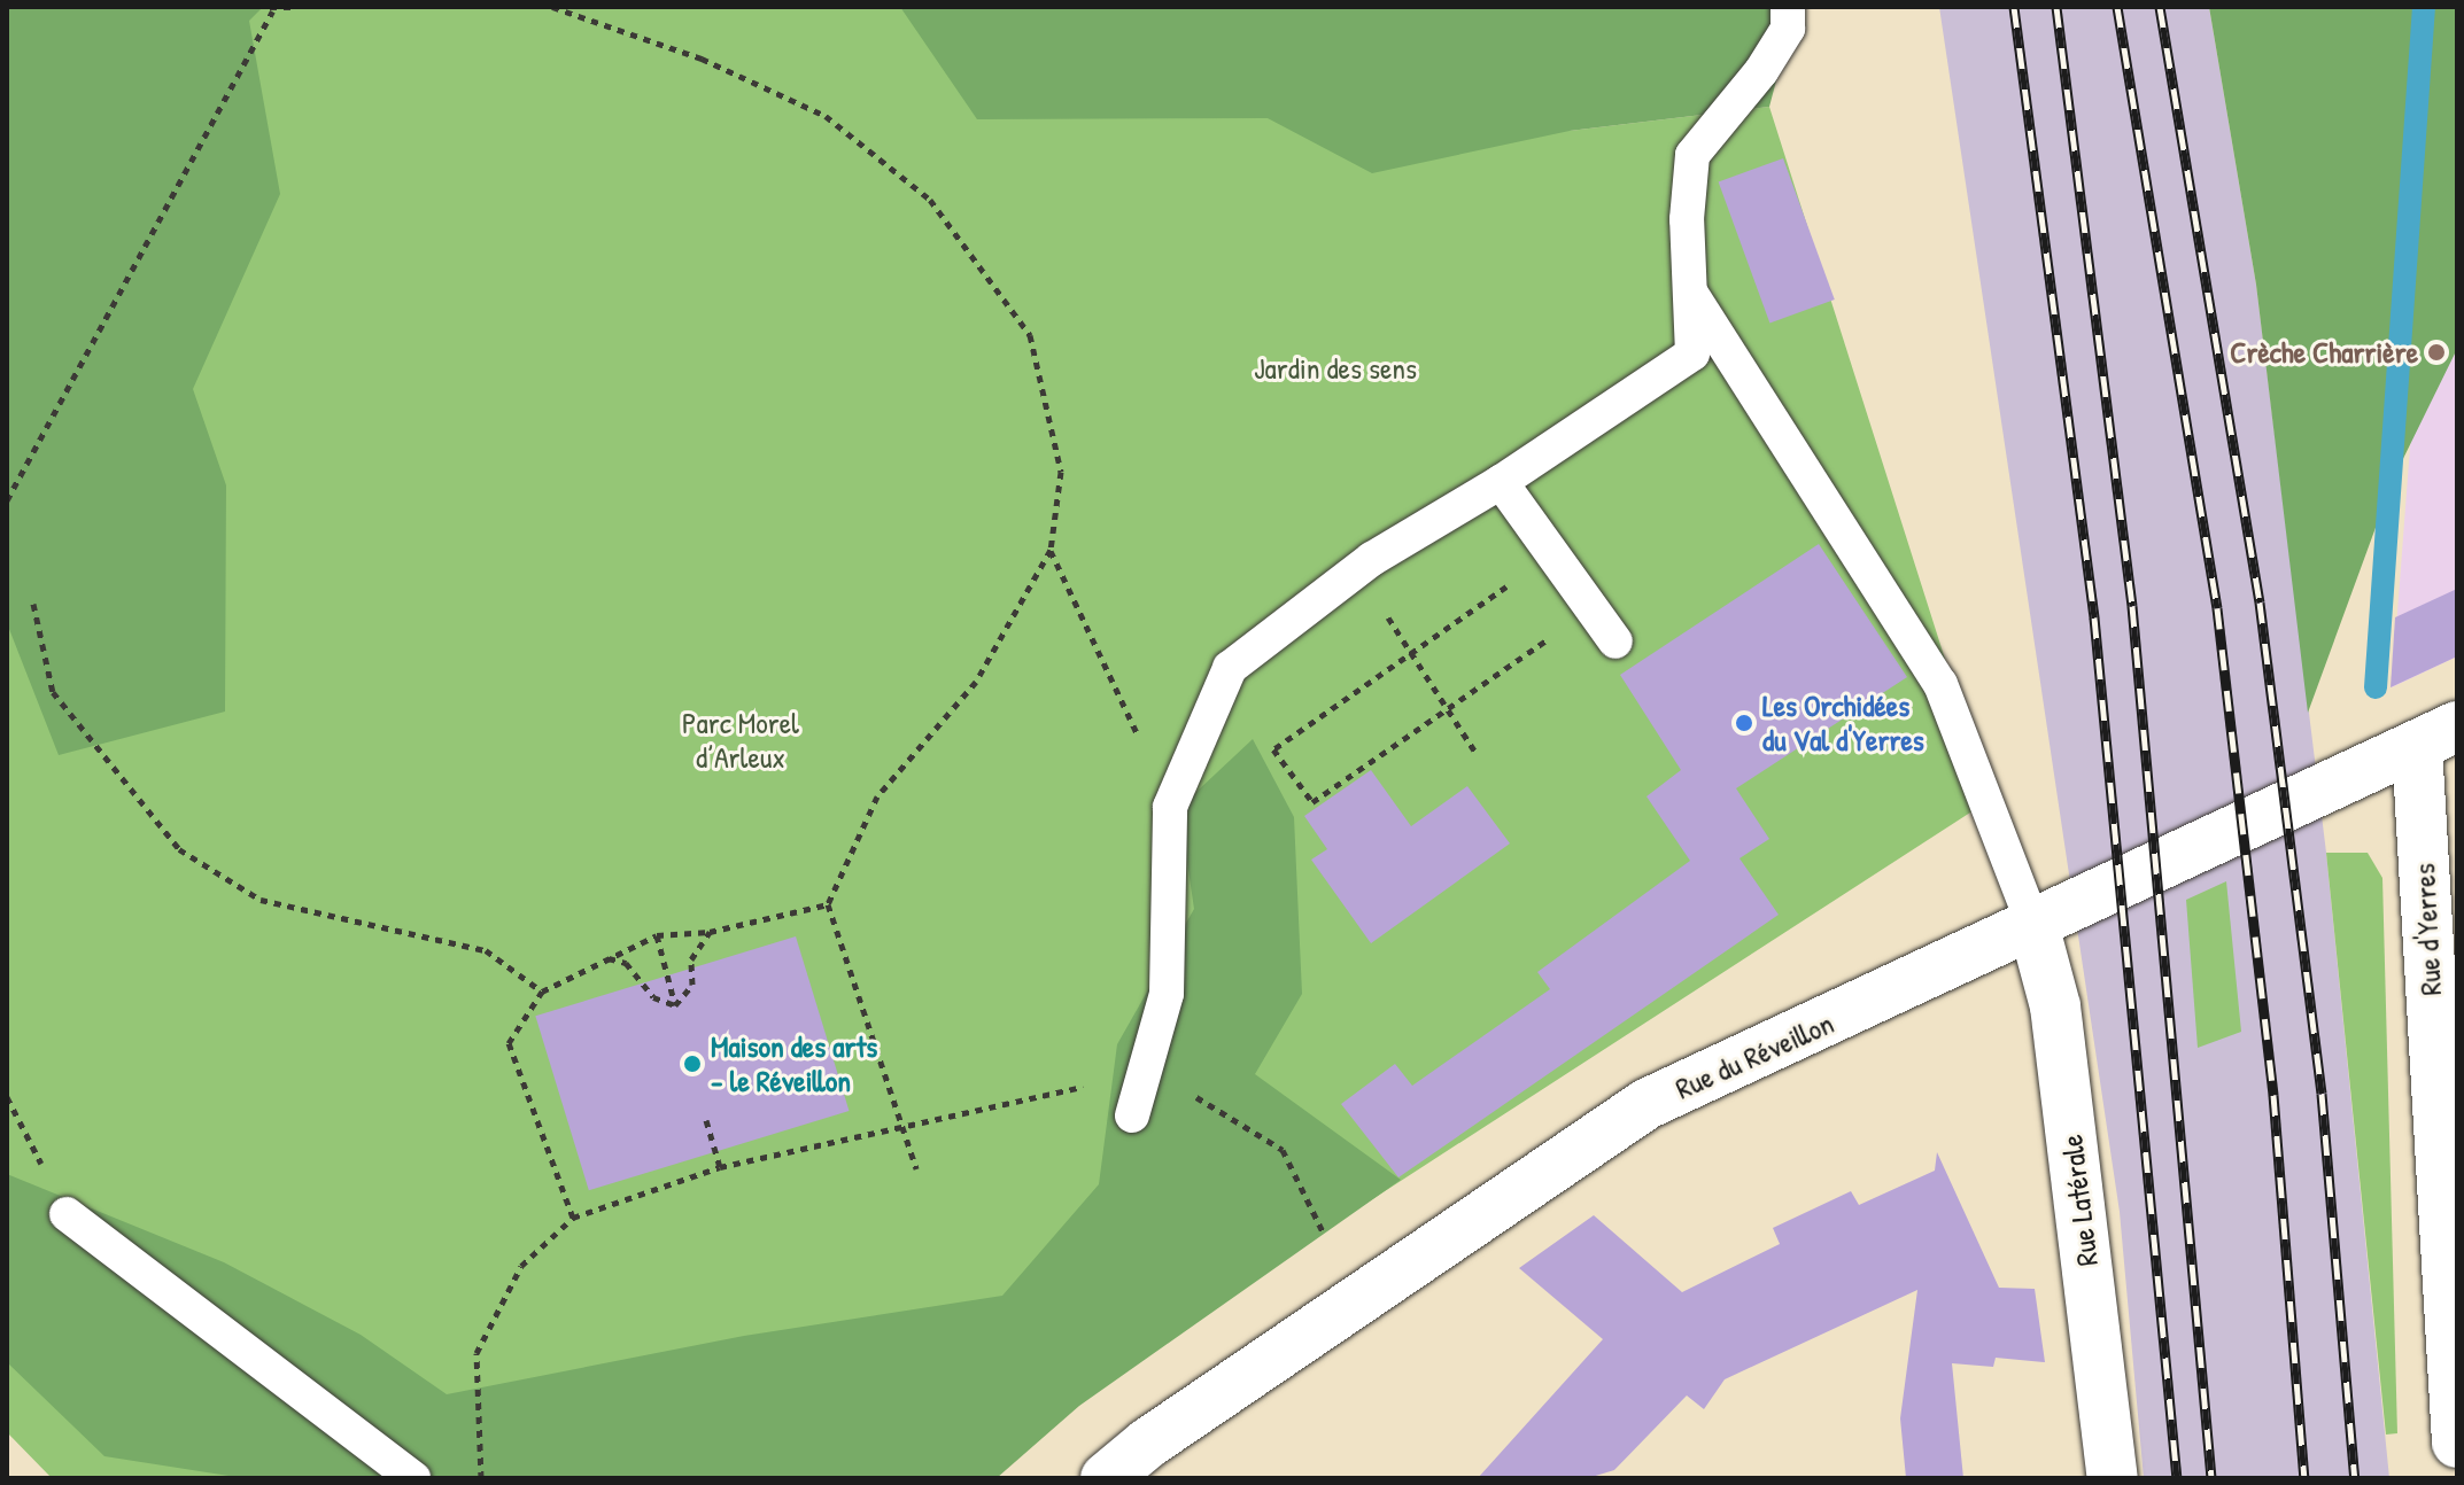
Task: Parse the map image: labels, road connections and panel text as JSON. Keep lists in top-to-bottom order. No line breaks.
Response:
{"streets":{"street":["Rue d'Yerres","Rue du Réveillon","Rue Latérale"]},"crossings":[["Rue d'Yerres","Rue du Réveillon"],["Rue du Réveillon","Rue Latérale"]],"parks":["Jardin des sens","Parc Morel d’Arleux"],"places":["Crèche Charrière","Les Orchidées du Val d'Yerres","Maison des arts - le Réveillon"]}
